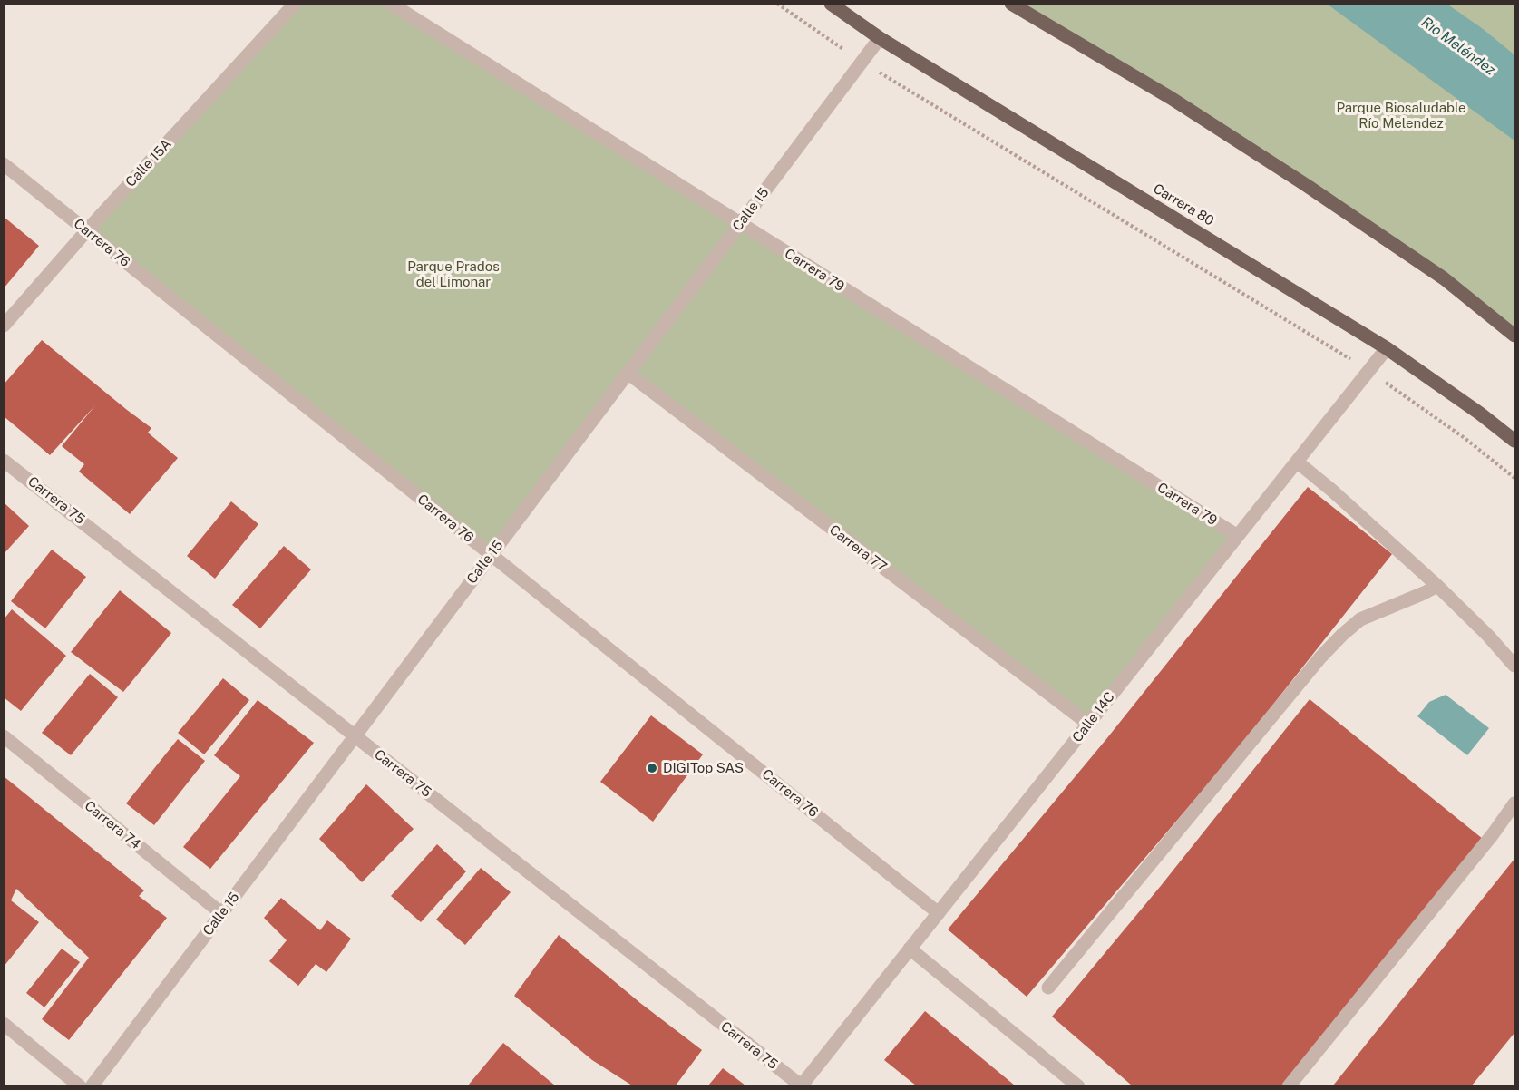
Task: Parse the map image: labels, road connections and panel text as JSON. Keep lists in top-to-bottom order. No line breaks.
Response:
{"streets":{"main road":["Carrera 80"],"street":["Calle 15A","Calle 15","Carrera 76","Carrera 79","Carrera 75","Carrera 77","Calle 14C","Carrera 74"]},"crossings":[["Calle 15A","Carrera 76"],["Carrera 80","Calle 15"],["Carrera 80","Calle 14C"],["Calle 15","Carrera 76"],["Calle 15","Carrera 79"],["Calle 15","Carrera 75"],["Calle 15","Carrera 77"],["Calle 15","Carrera 74"],["Carrera 76","Calle 14C"],["Carrera 79","Calle 14C"],["Carrera 75","Calle 14C"],["Carrera 77","Calle 14C"]],"water":["Río Meléndez"],"parks":["Parque Biosaludable Río Melendez","Parque Prados del Limonar"],"places":["DIGITop SAS"]}
